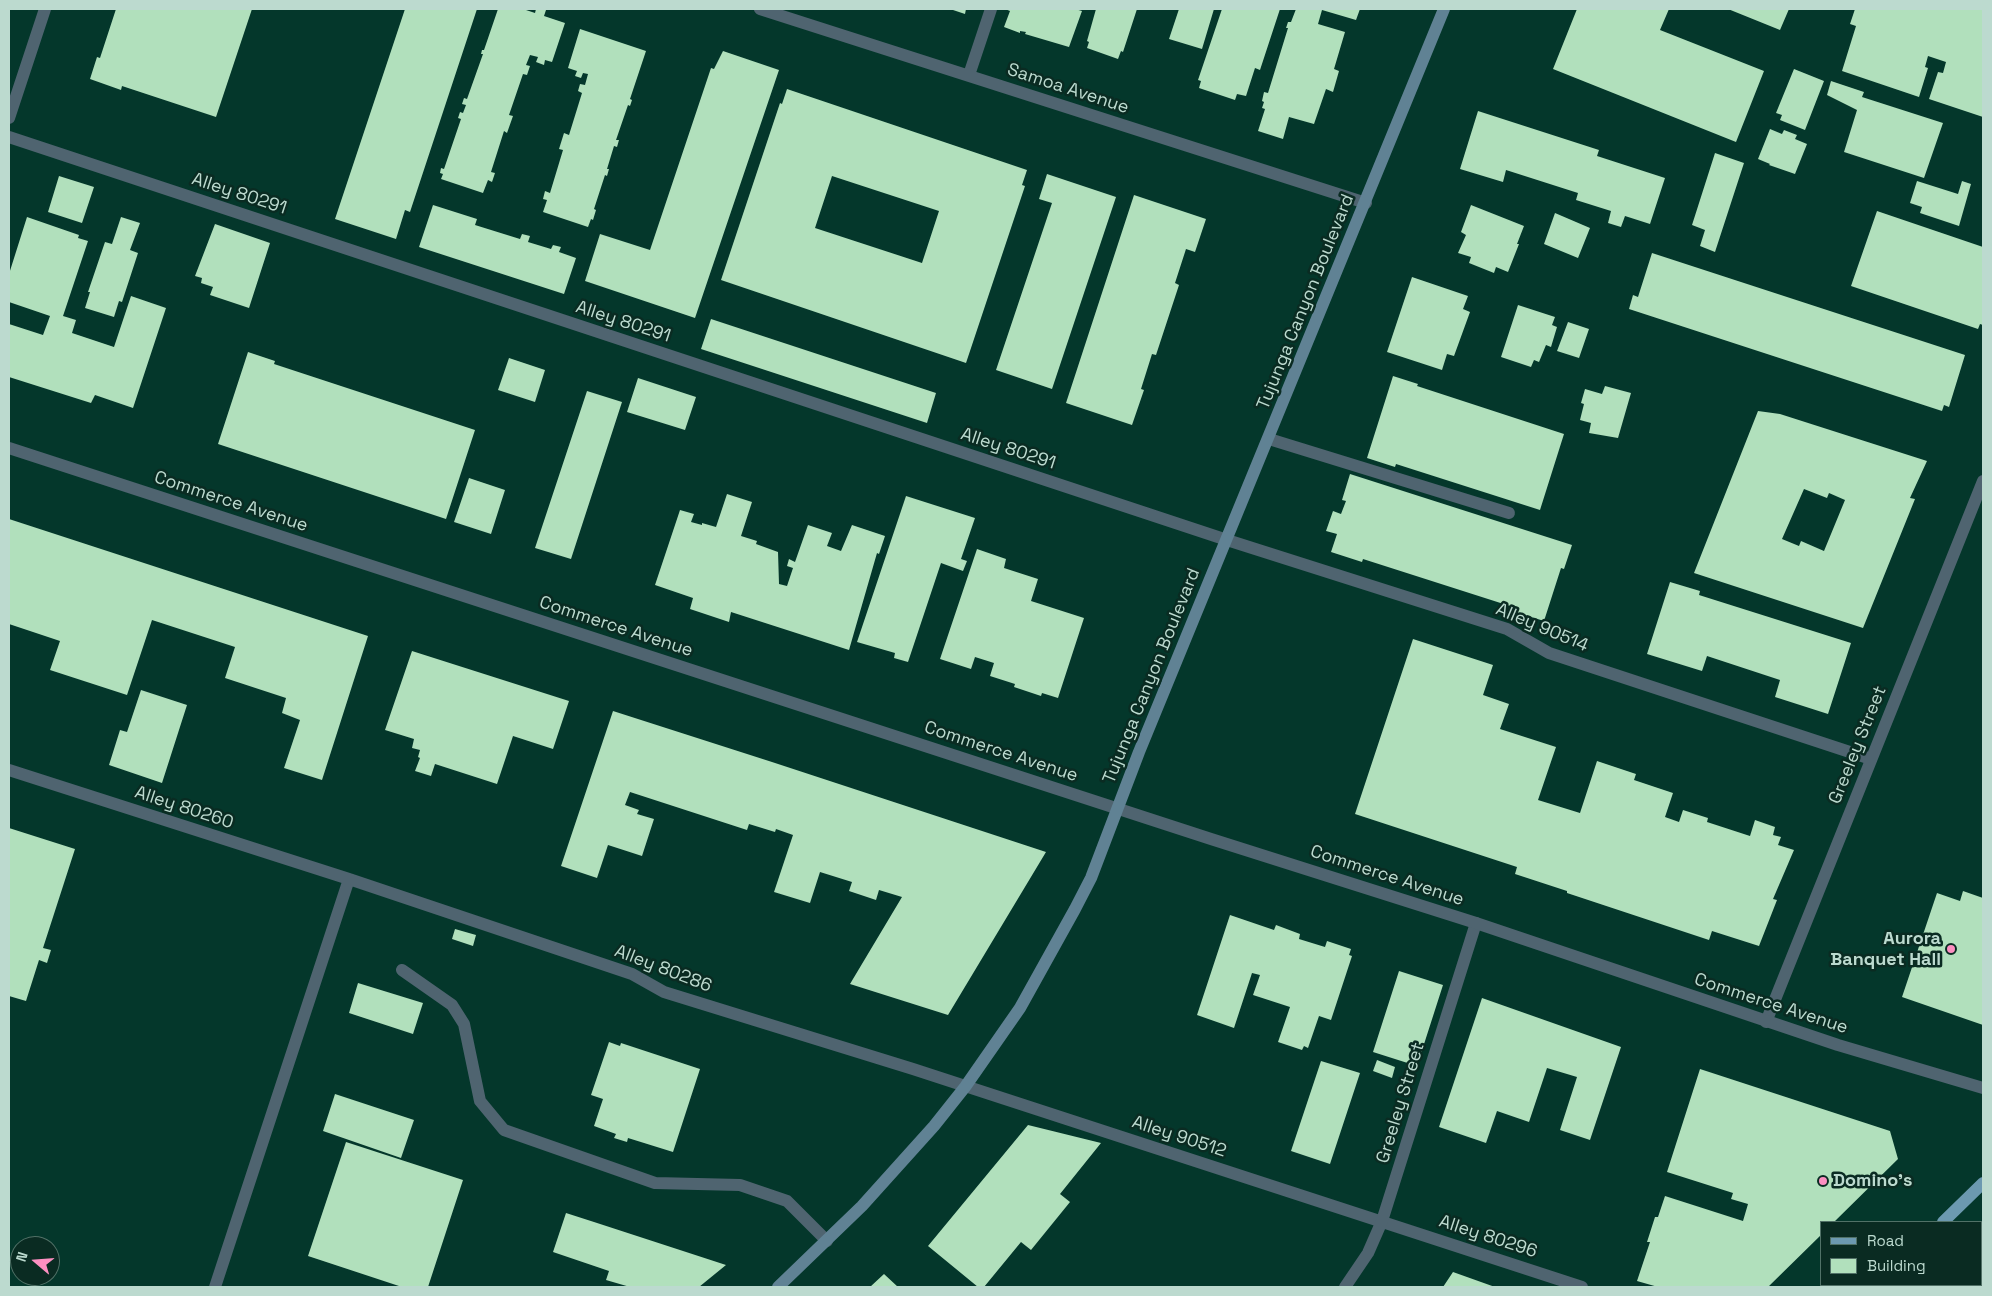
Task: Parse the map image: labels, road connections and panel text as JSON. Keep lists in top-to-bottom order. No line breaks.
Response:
{"streets":{"main road":["Tujunga Canyon Boulevard"],"street":["Samoa Avenue","Alley 80291","Commerce Avenue","Alley 90514","Greeley Street","Alley 80260","Alley 80286","Alley 90512","Alley 80296"]},"crossings":[["Samoa Avenue","Tujunga Canyon Boulevard"],["Alley 80291","Tujunga Canyon Boulevard"],["Alley 80291","Alley 90514"],["Tujunga Canyon Boulevard","Commerce Avenue"],["Tujunga Canyon Boulevard","Alley 90514"],["Tujunga Canyon Boulevard","Alley 80286"],["Tujunga Canyon Boulevard","Alley 90512"],["Commerce Avenue","Greeley Street"],["Alley 90514","Greeley Street"],["Greeley Street","Alley 90512"],["Greeley Street","Alley 80296"],["Alley 80260","Alley 80286"],["Alley 80286","Alley 90512"],["Alley 90512","Alley 80296"]],"places":["Aurora Banquet Hall","Domino's"],"legend":["Road","Building"],"north":"left"}
